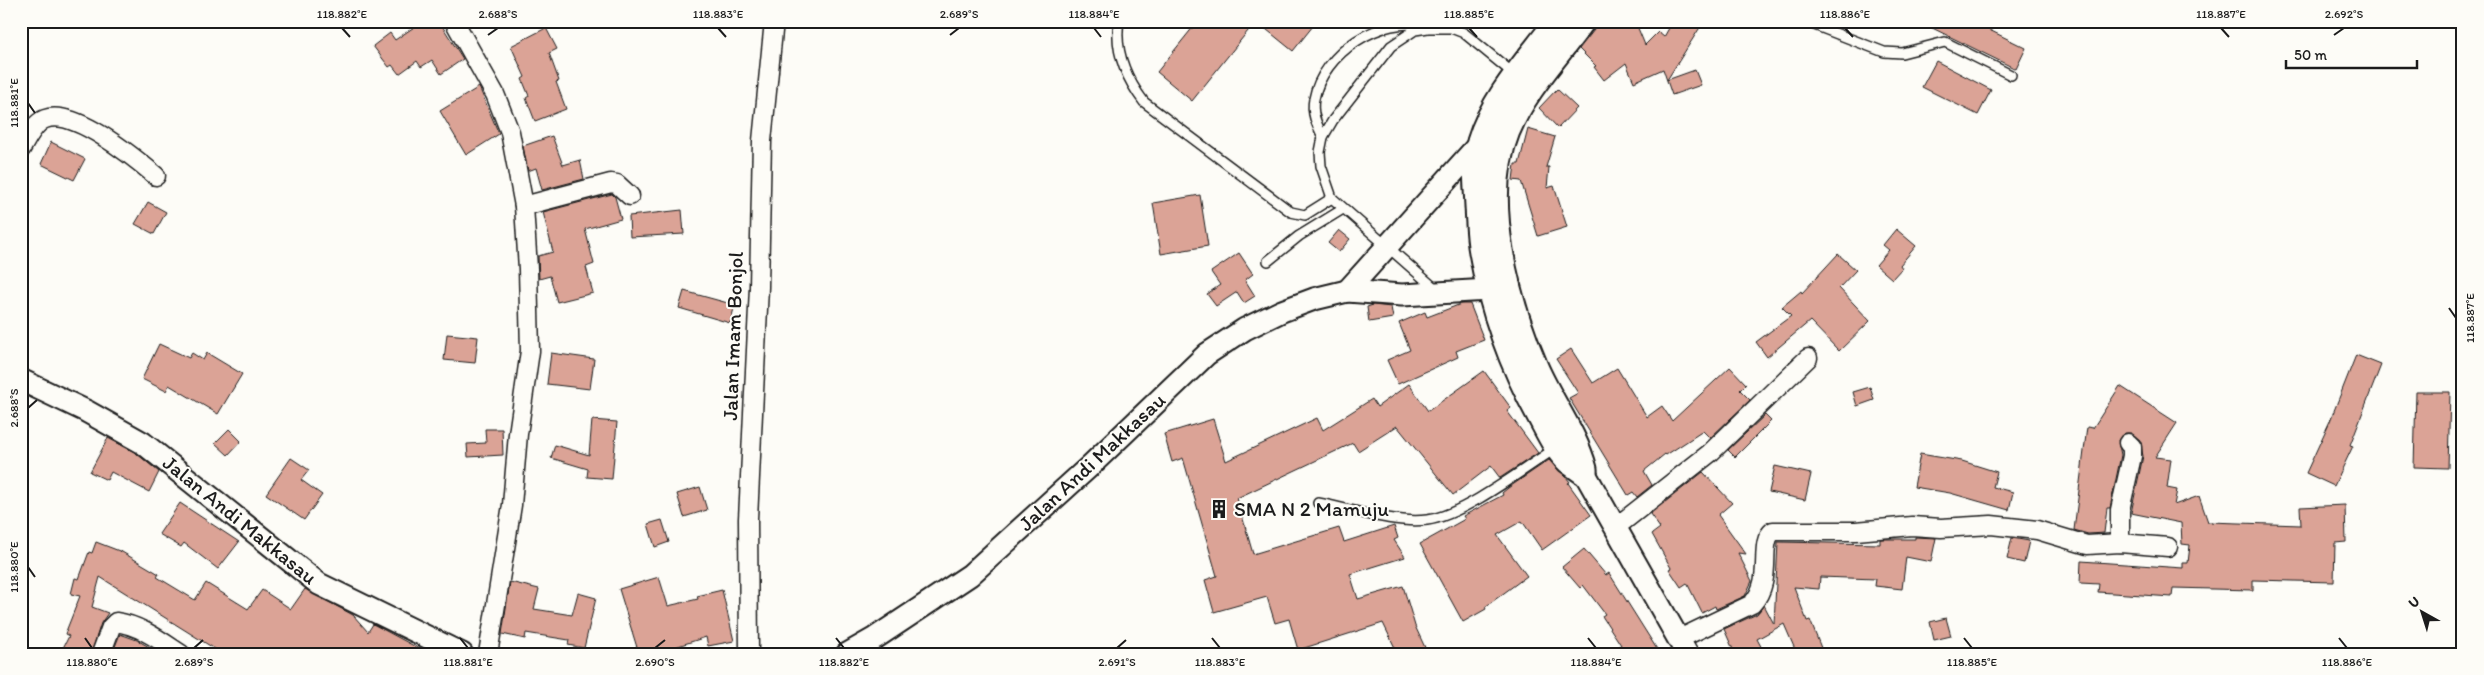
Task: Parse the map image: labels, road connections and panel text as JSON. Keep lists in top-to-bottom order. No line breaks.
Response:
{"streets":{"street":["Jalan Imam Bonjol","Jalan Andi Makkasau"]},"places":{"building":["SMA N 2 Mamuju"]},"scale_bar":"50 m","north":"top left","coordinates":["118.882°E","2.688°S","118.883°E","2.689°S","118.884°E","118.885°E","118.886°E","118.887°E","2.692°S","118.881°E","118.880°E","2.690°S","2.691°S"]}
